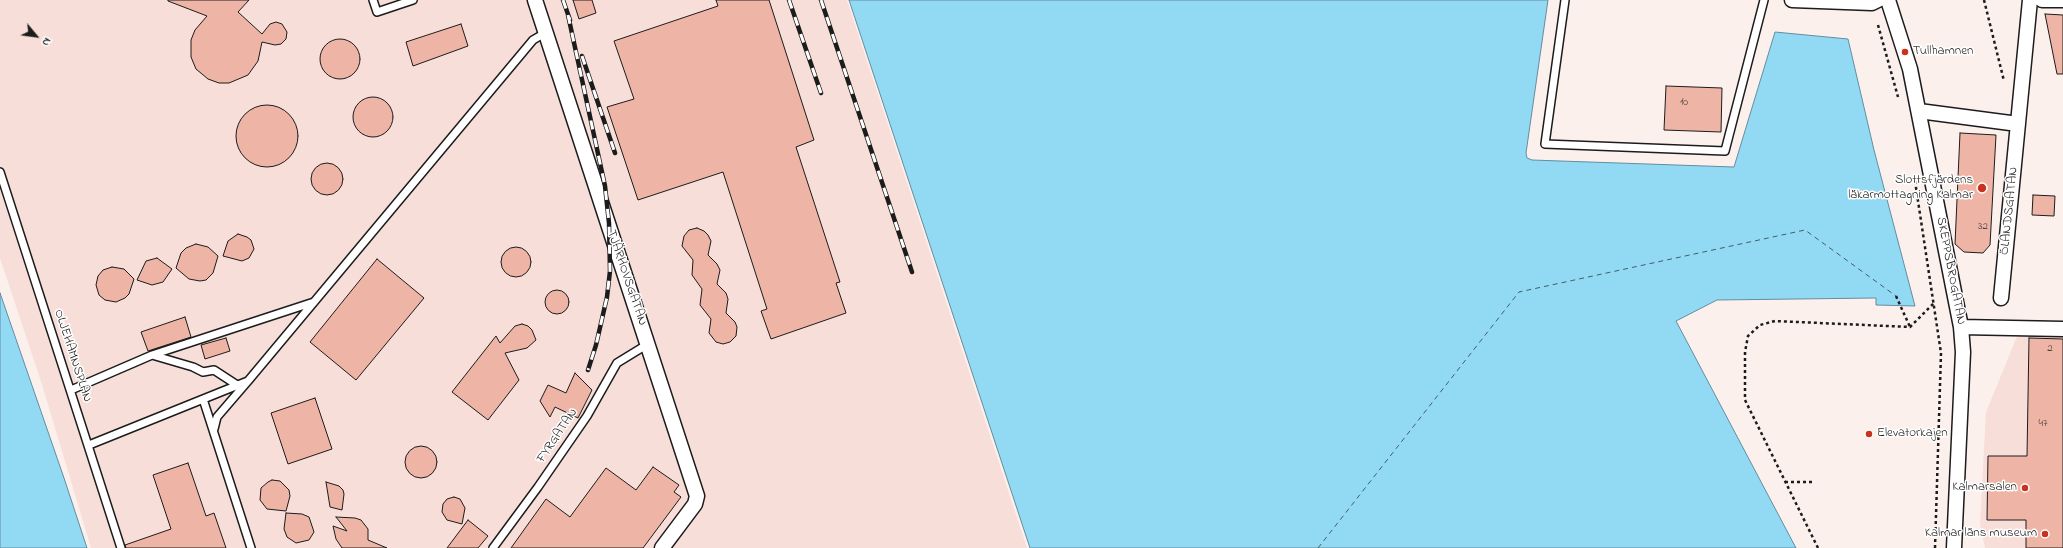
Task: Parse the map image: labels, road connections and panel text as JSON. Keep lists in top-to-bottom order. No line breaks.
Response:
{"streets":{"street":["ÖLANDSGATAN","SKEPPSBROGATAN","TJÄRHOVSGATAN"],"lane":["OLJEHAMNSPLAN","FYRGATAN"]},"crossings":[["TJÄRHOVSGATAN","FYRGATAN"]],"places":["Tullhamnen","Slottsfjärdens läkarmottagning Kalmar","Elevatorkajen","Kalmarsalen","Kalmar läns museum"],"house_numbers":["10","32","2","47"],"north":"bottom right"}
